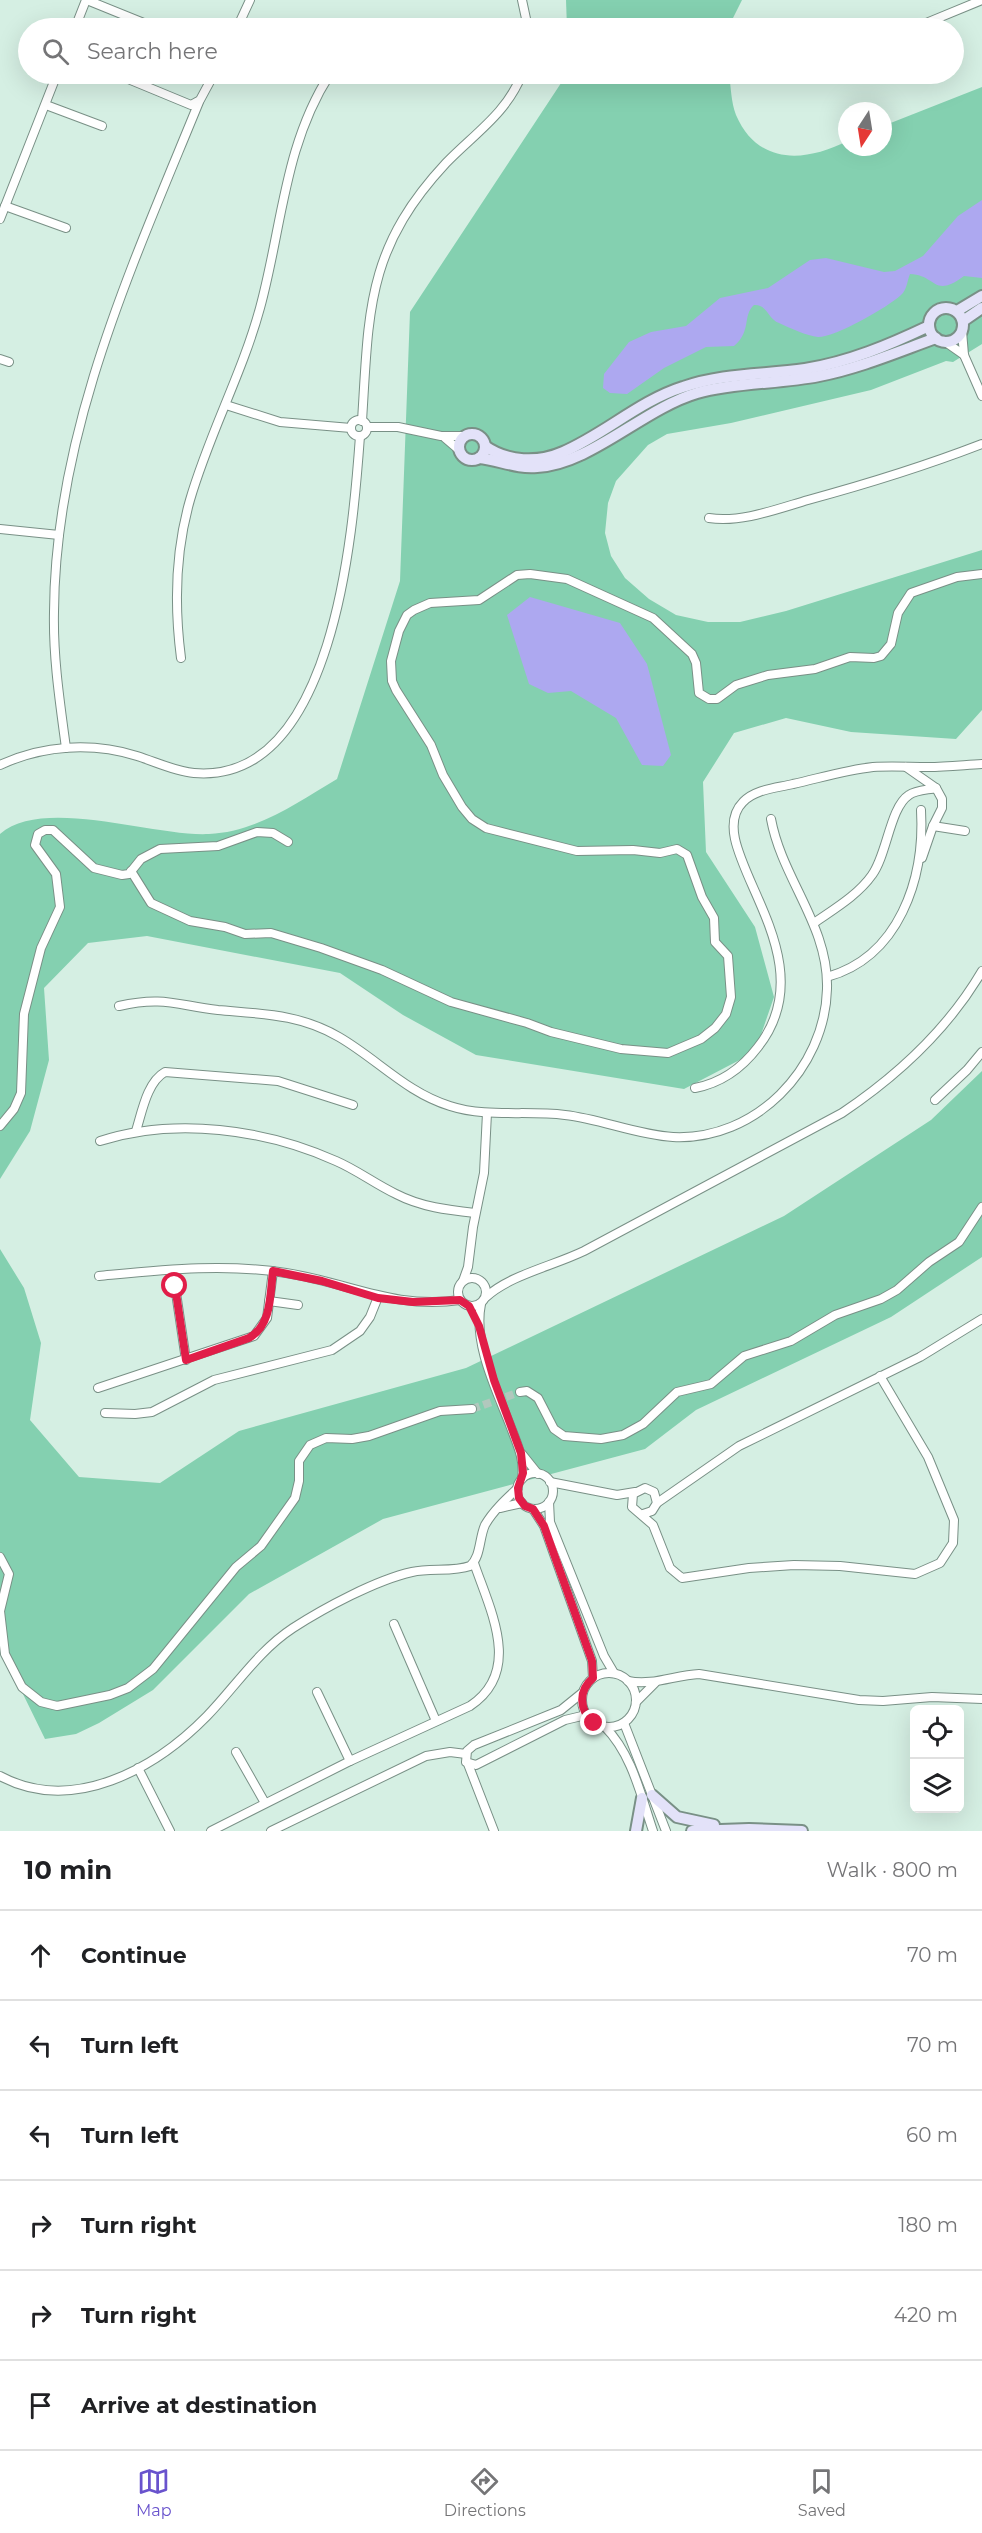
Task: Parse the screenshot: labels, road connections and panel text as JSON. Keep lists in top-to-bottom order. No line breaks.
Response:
{"north":"bottom","page":{"search":"Search here","heading":["10 min","Walk · 800 m"],"list":[["Continue","70 m"],["Turn left","70 m"],["Turn left","60 m"],["Turn right","180 m"],["Turn right","420 m"],"Arrive at destination"],"nav":["Map","Directions","Saved"]}}
